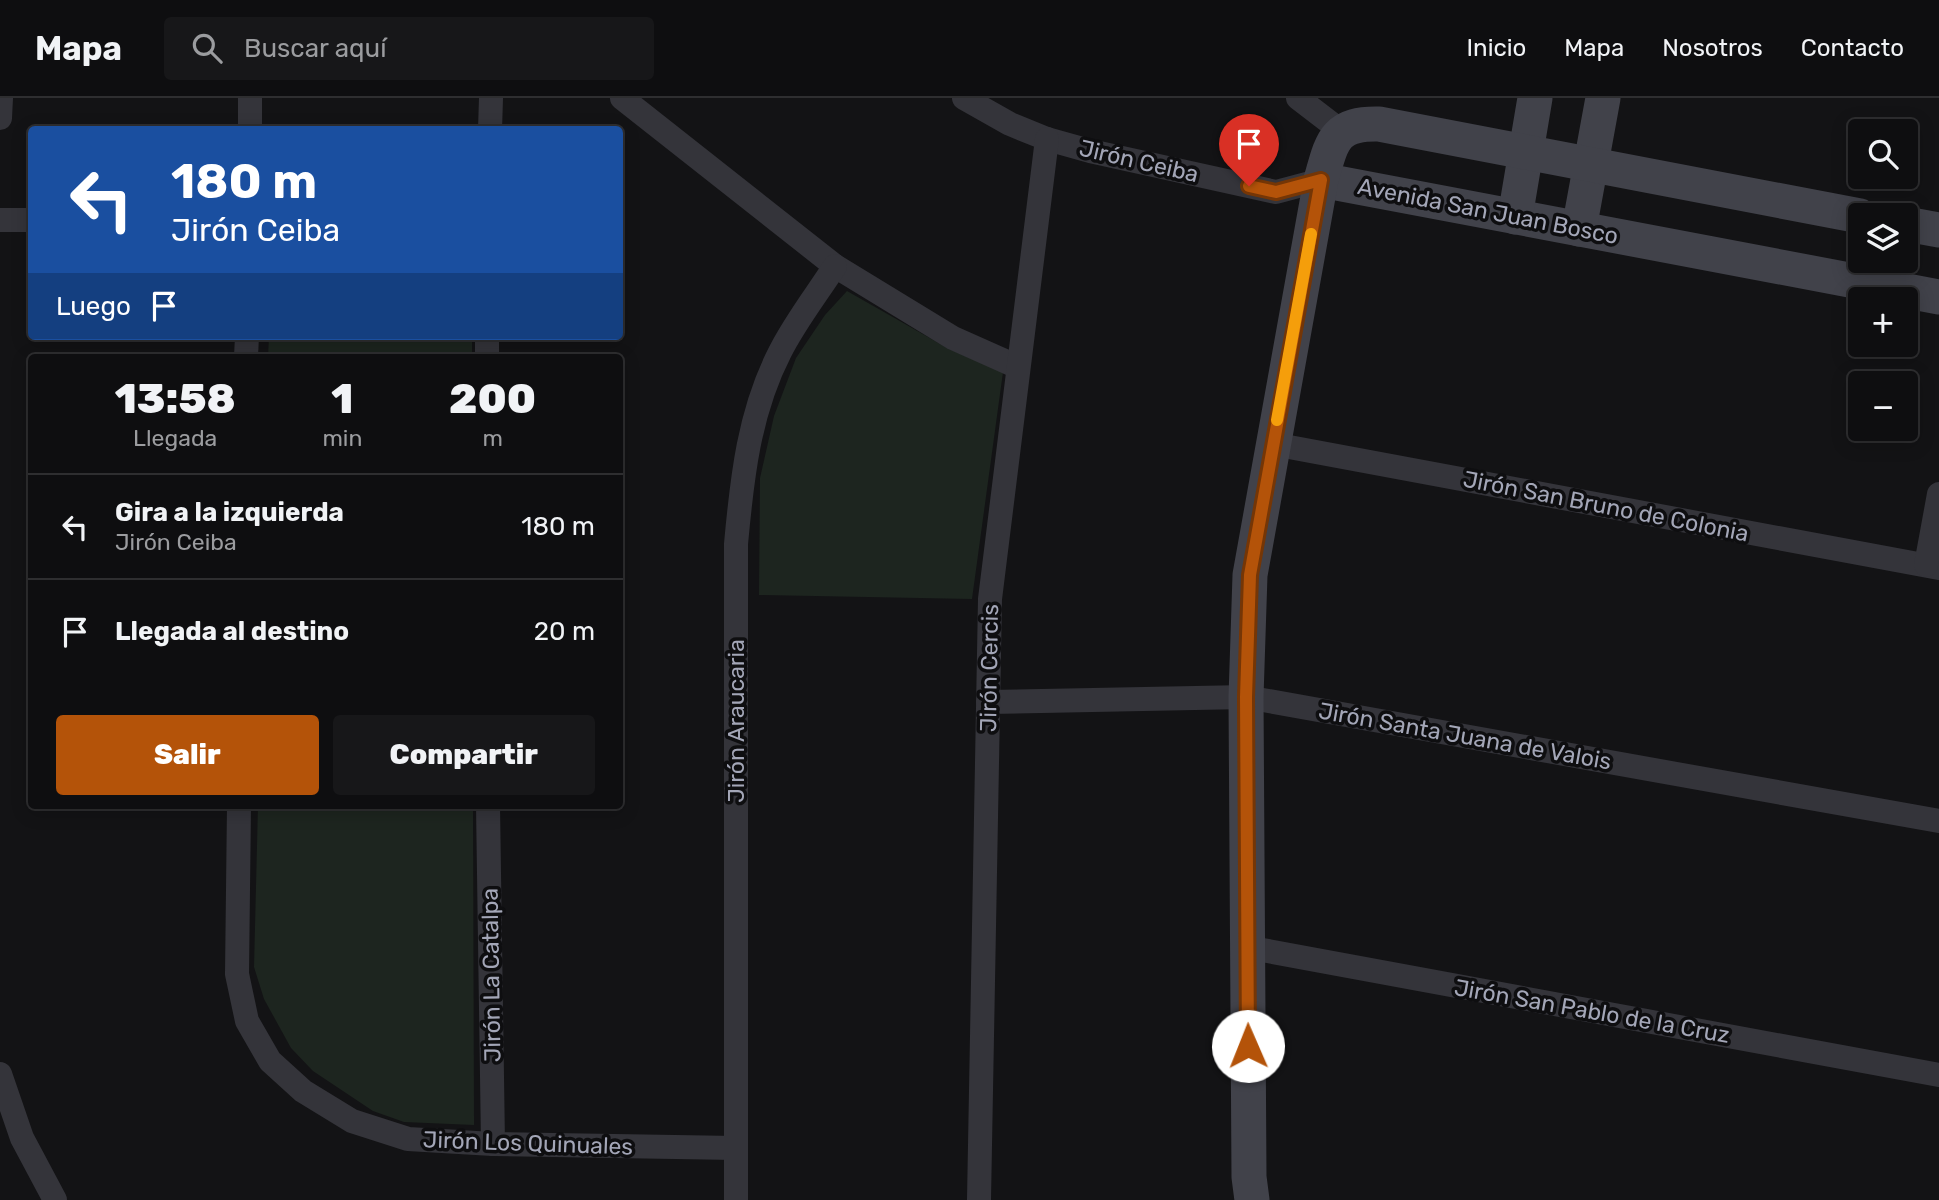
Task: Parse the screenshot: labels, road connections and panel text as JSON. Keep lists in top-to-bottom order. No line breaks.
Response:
{"streets":{"street":["Jirón Ceiba","Avenida San Juan Bosco","Jirón San Bruno de Colonia","Jirón Cercis","Jirón Araucaria","Jirón Santa Juana de Valois","Jirón La Catalpa","Jirón San Pablo de la Cruz","Jirón Los Quinuales"]},"crossings":[["Jirón Ceiba","Avenida San Juan Bosco"],["Jirón Ceiba","Jirón Cercis"],["Jirón Cercis","Jirón Santa Juana de Valois"],["Jirón Araucaria","Jirón Los Quinuales"],["Jirón La Catalpa","Jirón Los Quinuales"]],"page":{"header":"Mapa","search":"Buscar aquí","nav":["Inicio","Mapa","Nosotros","Contacto"],"map_buttons":["+","−"],"turn":["180 m","Jirón Ceiba"],"then":"Luego","eta":["13:58","Llegada","1","min","200","m"],"list":[{"name":"Gira a la izquierda","note":"Jirón Ceiba","value":"180 m"},{"name":"Llegada al destino","value":"20 m"}],"buttons":["Salir","Compartir"]}}
